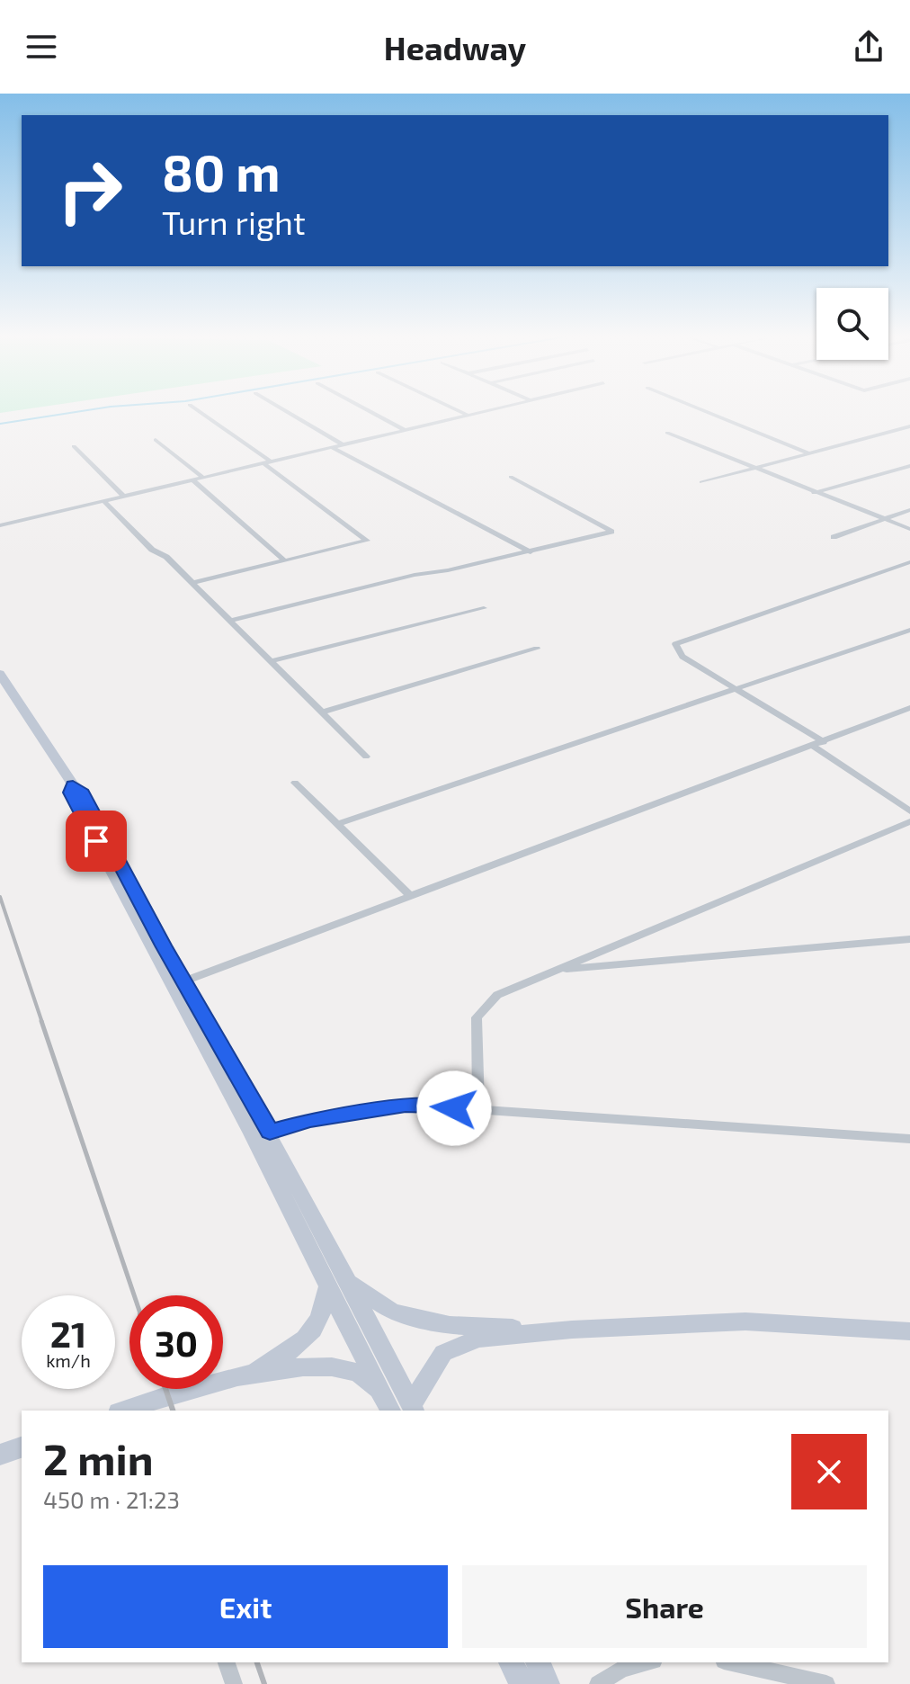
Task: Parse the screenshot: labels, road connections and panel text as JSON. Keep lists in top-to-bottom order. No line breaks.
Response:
{"page":{"header":"Headway","turn":["80 m","Turn right"],"speed":"21 km/h","limit":"30","heading":["2 min","450 m · 21:23"],"buttons":["Exit","Share"]}}
